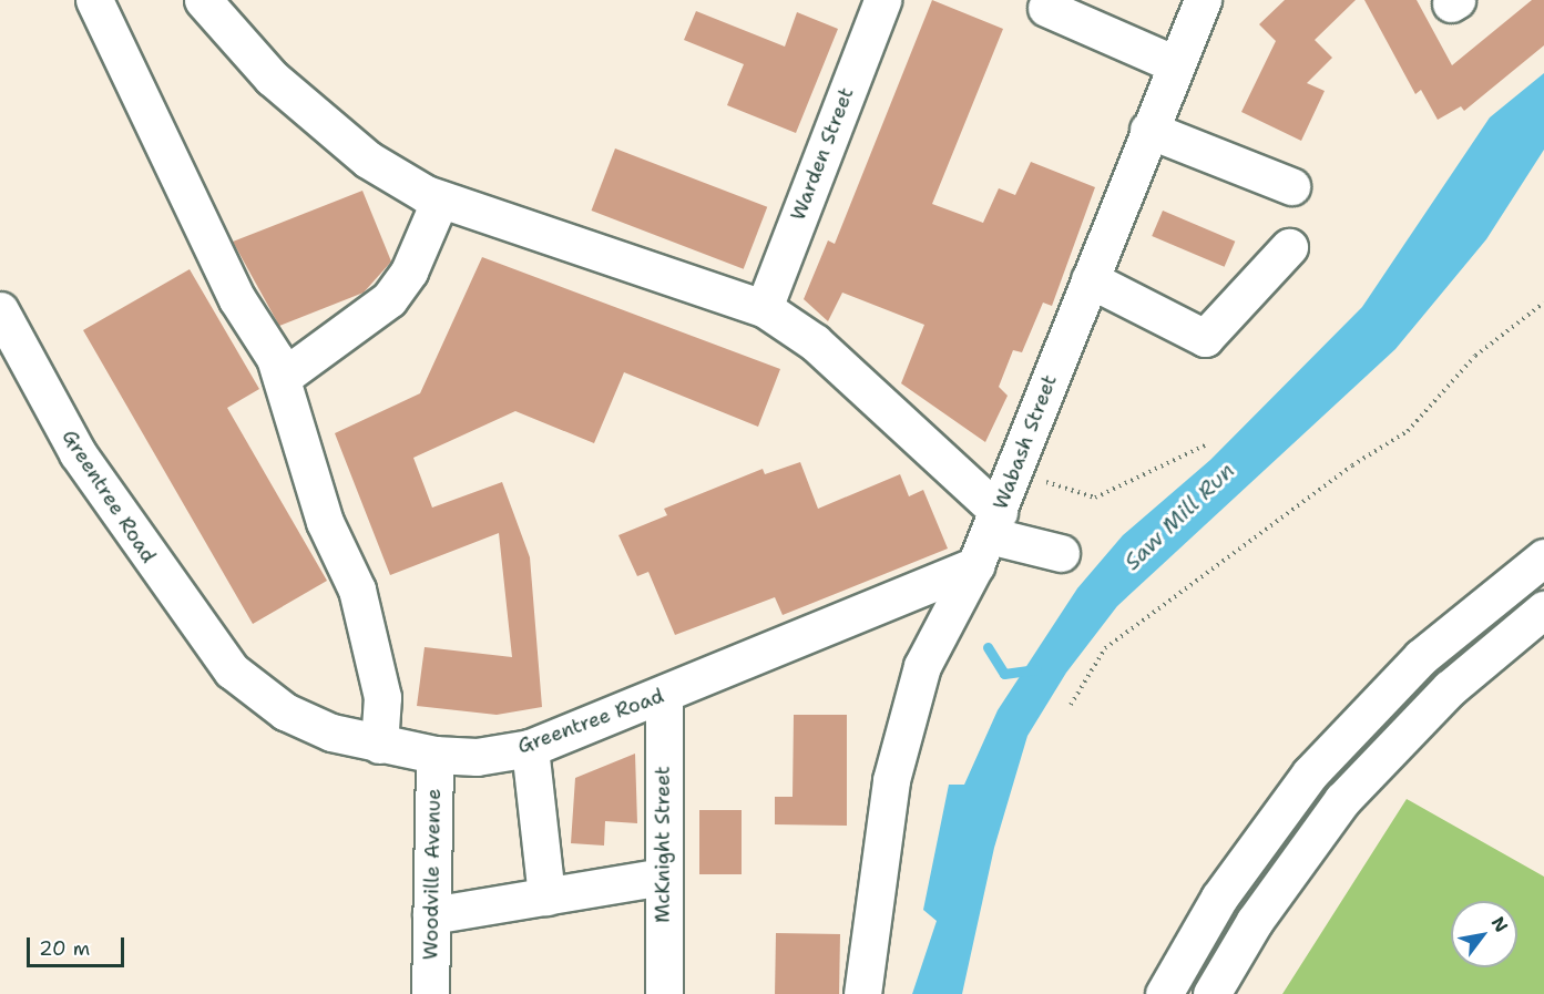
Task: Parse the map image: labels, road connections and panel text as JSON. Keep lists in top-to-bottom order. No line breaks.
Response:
{"streets":{"main road":["Warden Street","Wabash Street","Greentree Road","McKnight Street","Woodville Avenue"]},"crossings":[["Wabash Street","Greentree Road"],["Greentree Road","McKnight Street"],["Greentree Road","Woodville Avenue"]],"water":["Saw Mill Run"],"scale_bar":"20 m","north":"top right"}
